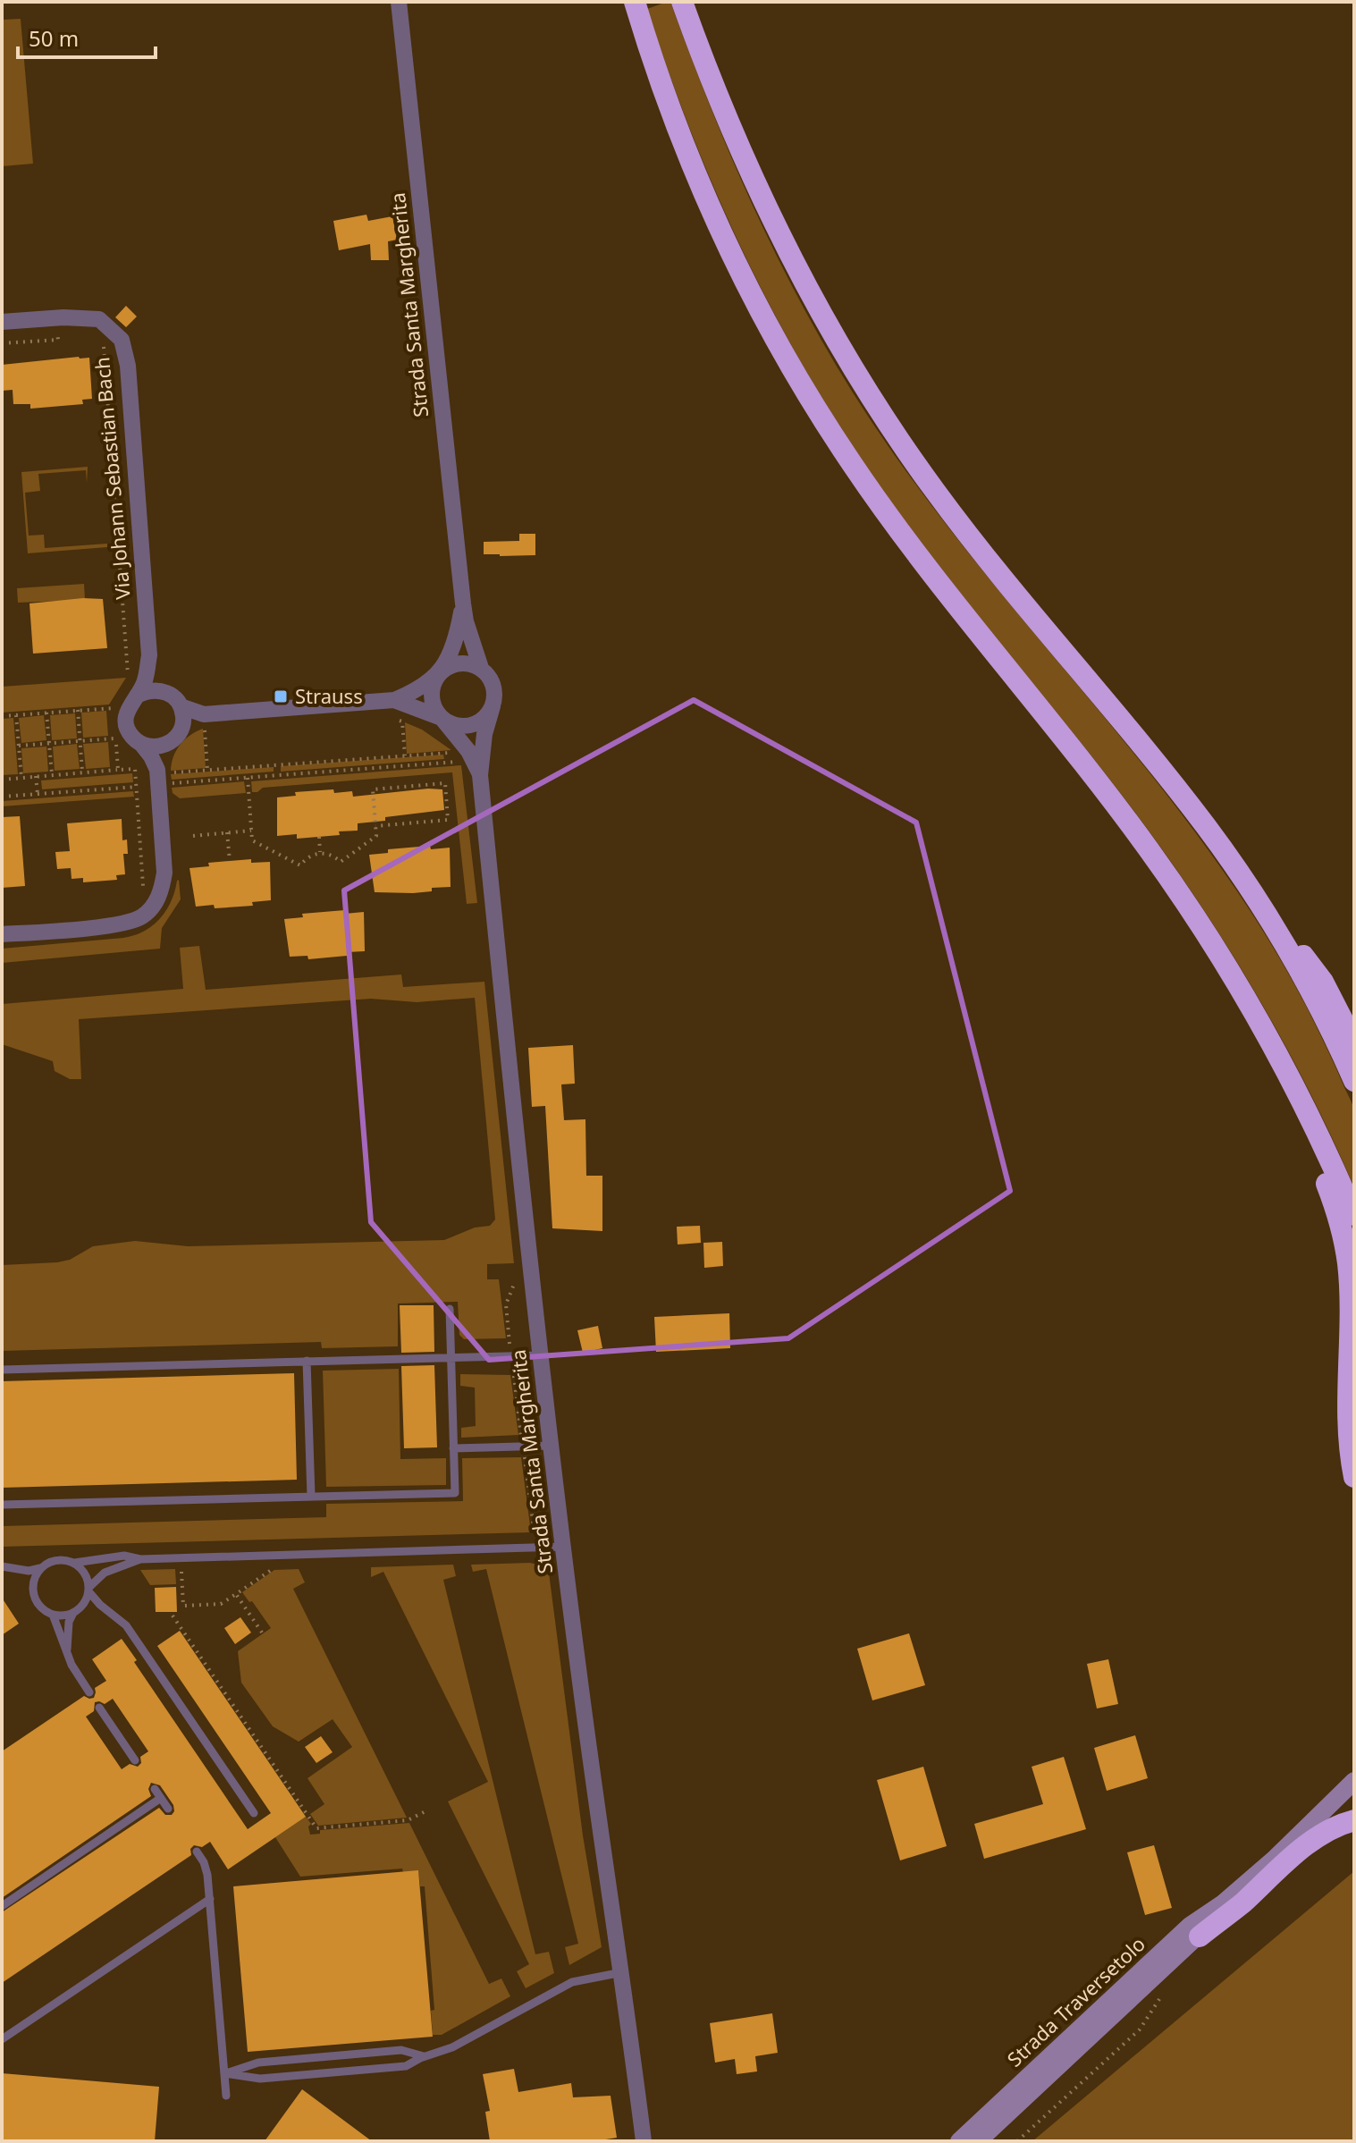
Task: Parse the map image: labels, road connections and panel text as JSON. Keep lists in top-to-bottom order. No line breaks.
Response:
{"streets":{"main road":["Strada Traversetolo"],"street":["Strada Santa Margherita","Via Johann Sebastian Bach"]},"places":{"transit":["Strauss"]},"scale_bar":"50 m"}
